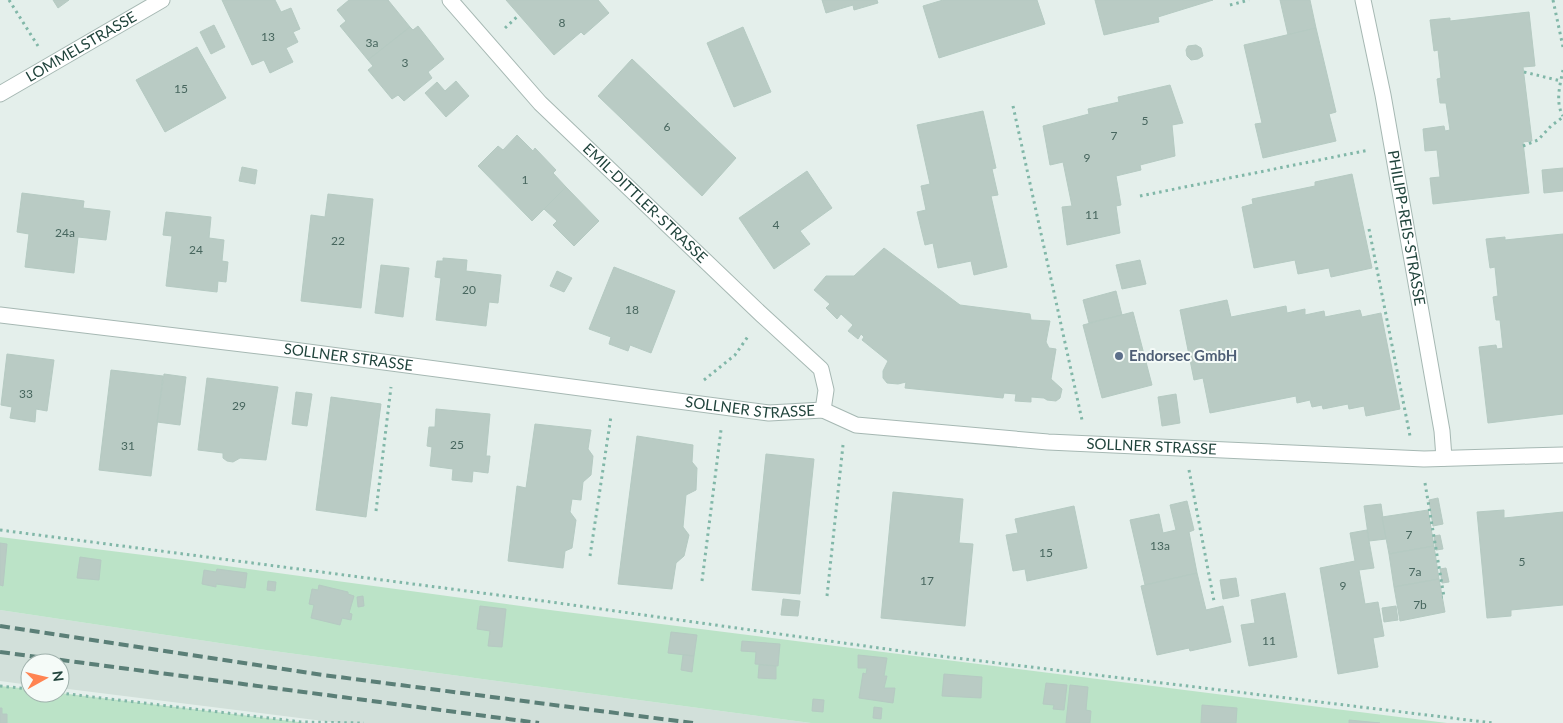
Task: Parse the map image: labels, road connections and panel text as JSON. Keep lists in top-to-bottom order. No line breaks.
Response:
{"streets":{"street":["LOMMELSTRASSE","EMIL-DITTLER-STRASSE","PHILIPP-REIS-STRASSE","SOLLNER STRASSE"]},"crossings":[["EMIL-DITTLER-STRASSE","SOLLNER STRASSE"],["PHILIPP-REIS-STRASSE","SOLLNER STRASSE"]],"places":["Endorsec GmbH"],"house_numbers":["8","13","3a","3","15","5","6","7","9","1","11","4","24a","22","24","20","18","33","29","25","31","7","13a","15","5","7a","17","9","7b","11"],"north":"right"}
